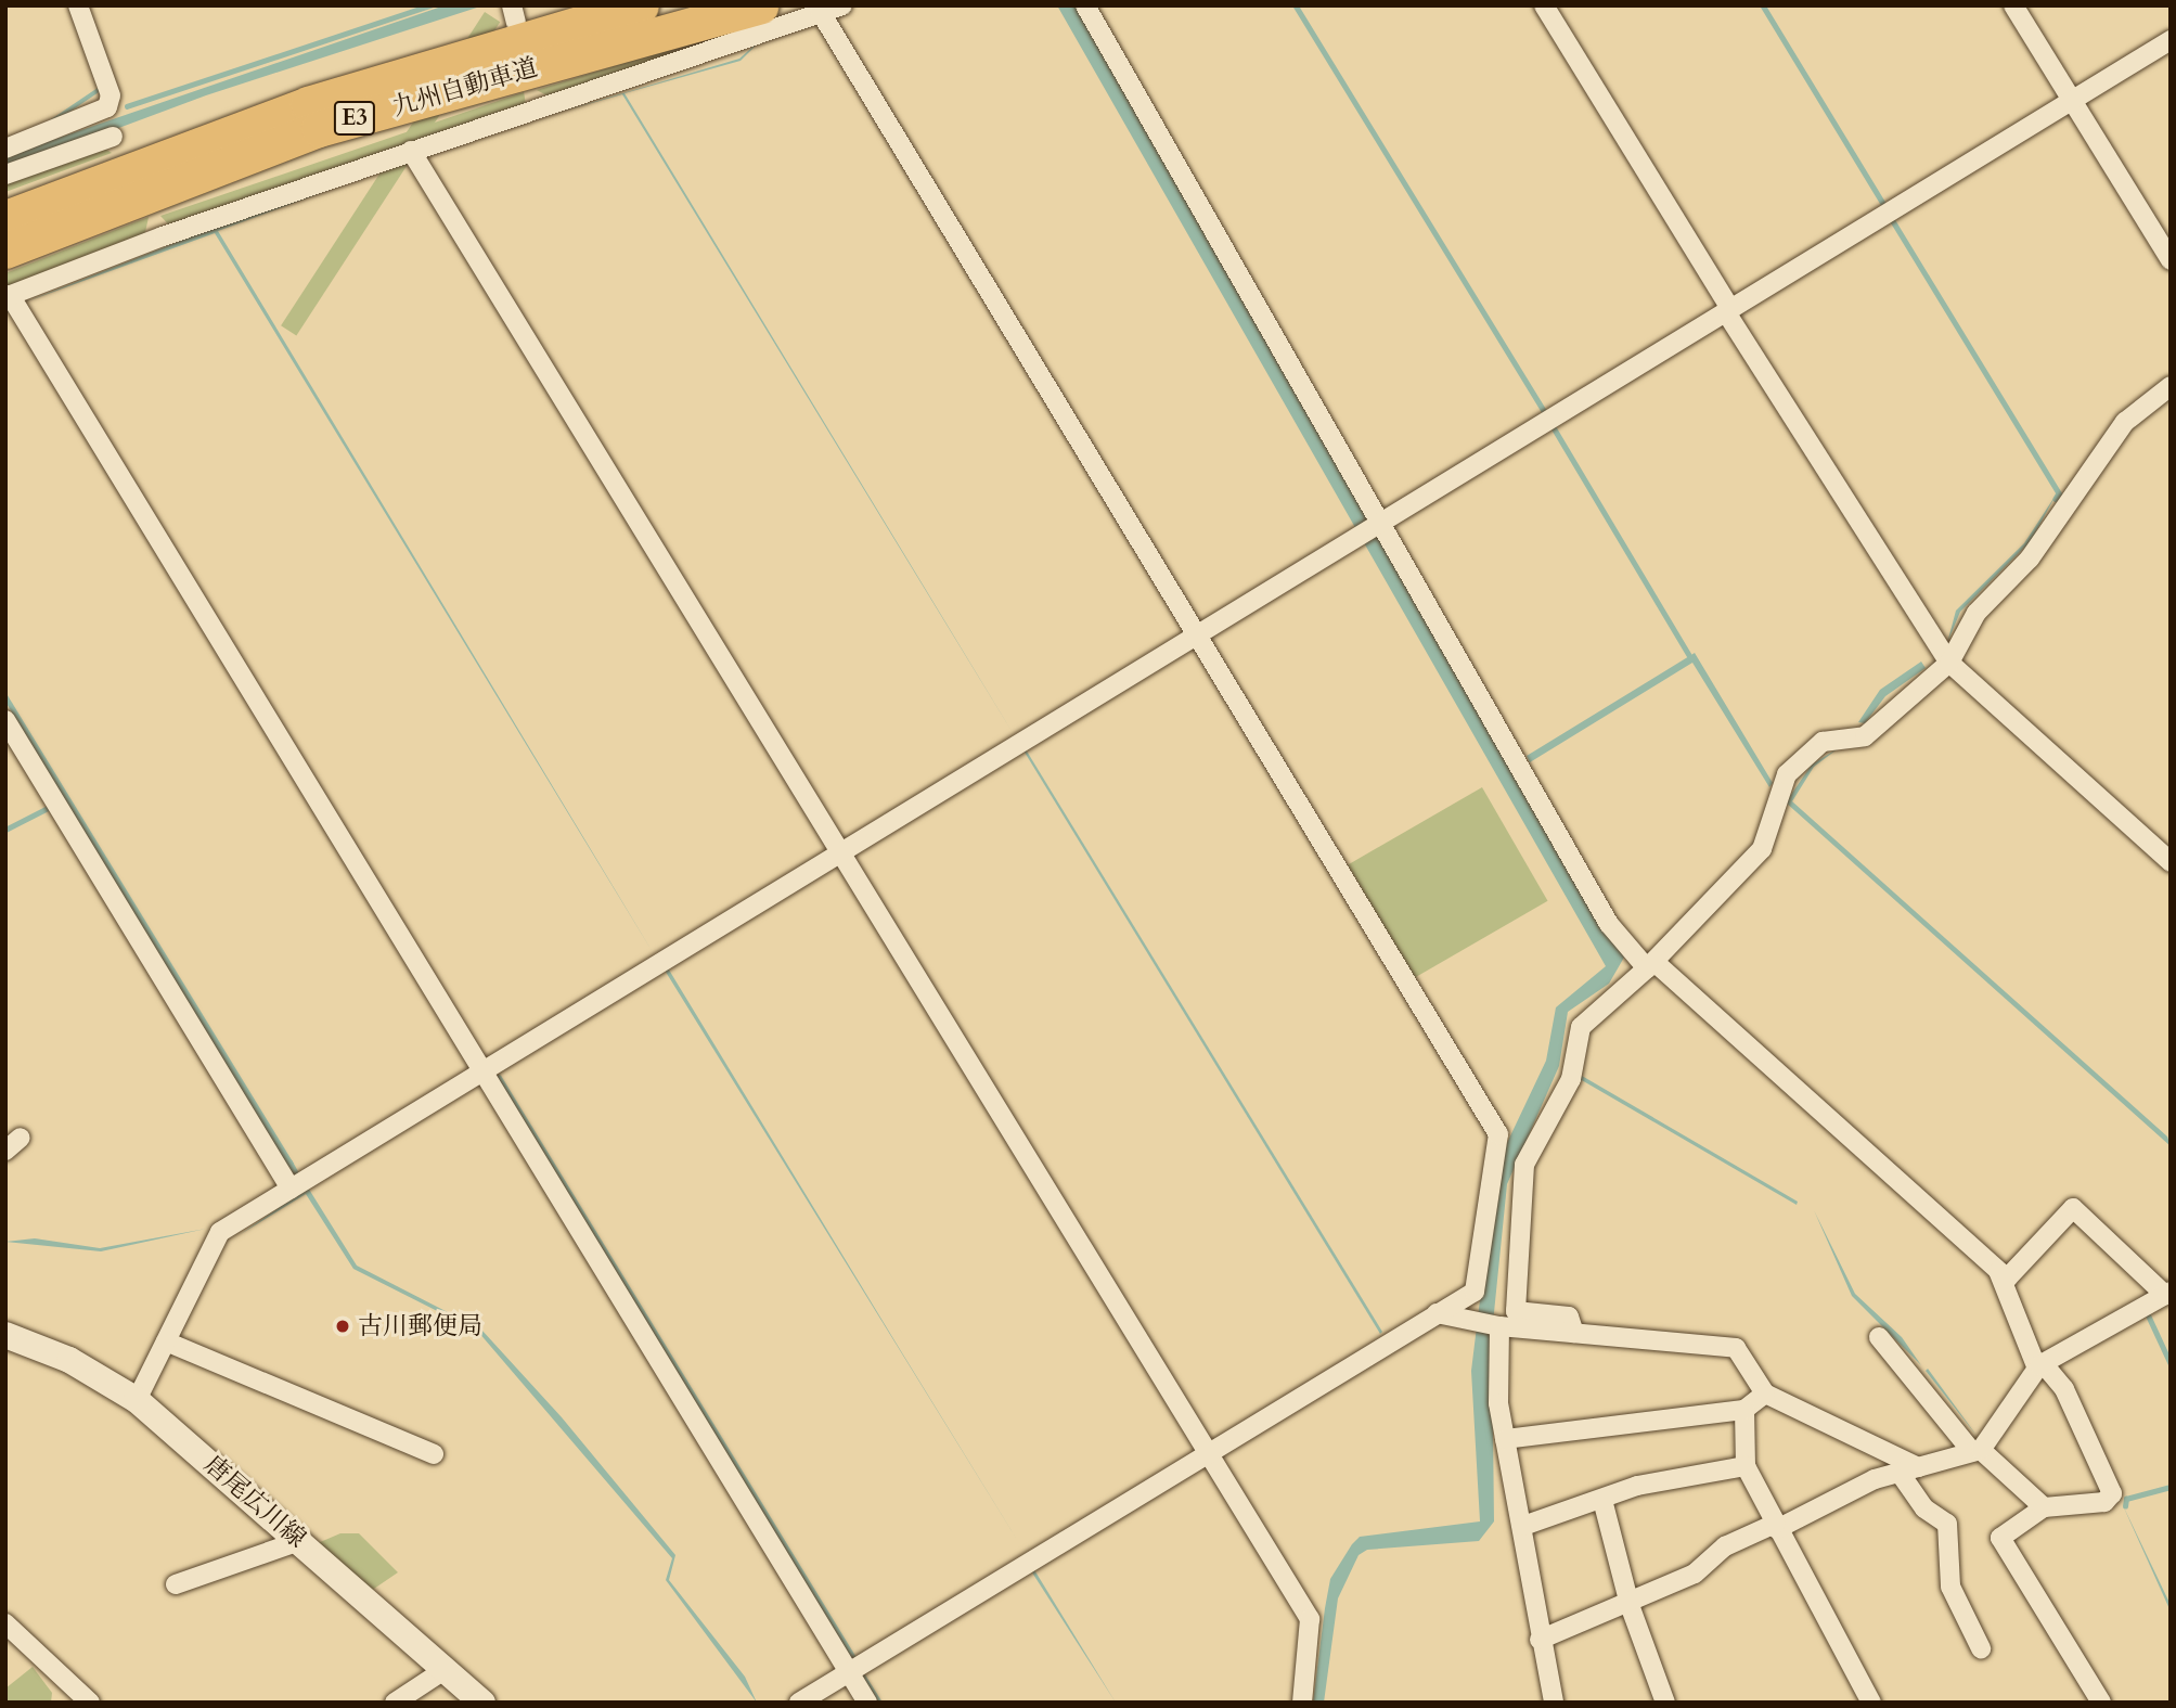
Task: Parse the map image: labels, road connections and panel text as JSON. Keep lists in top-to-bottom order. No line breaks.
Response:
{"streets":{"highway":["九州自動車道","E3"],"main road":["唐尾広川線"]},"places":["古川郵便局"]}
